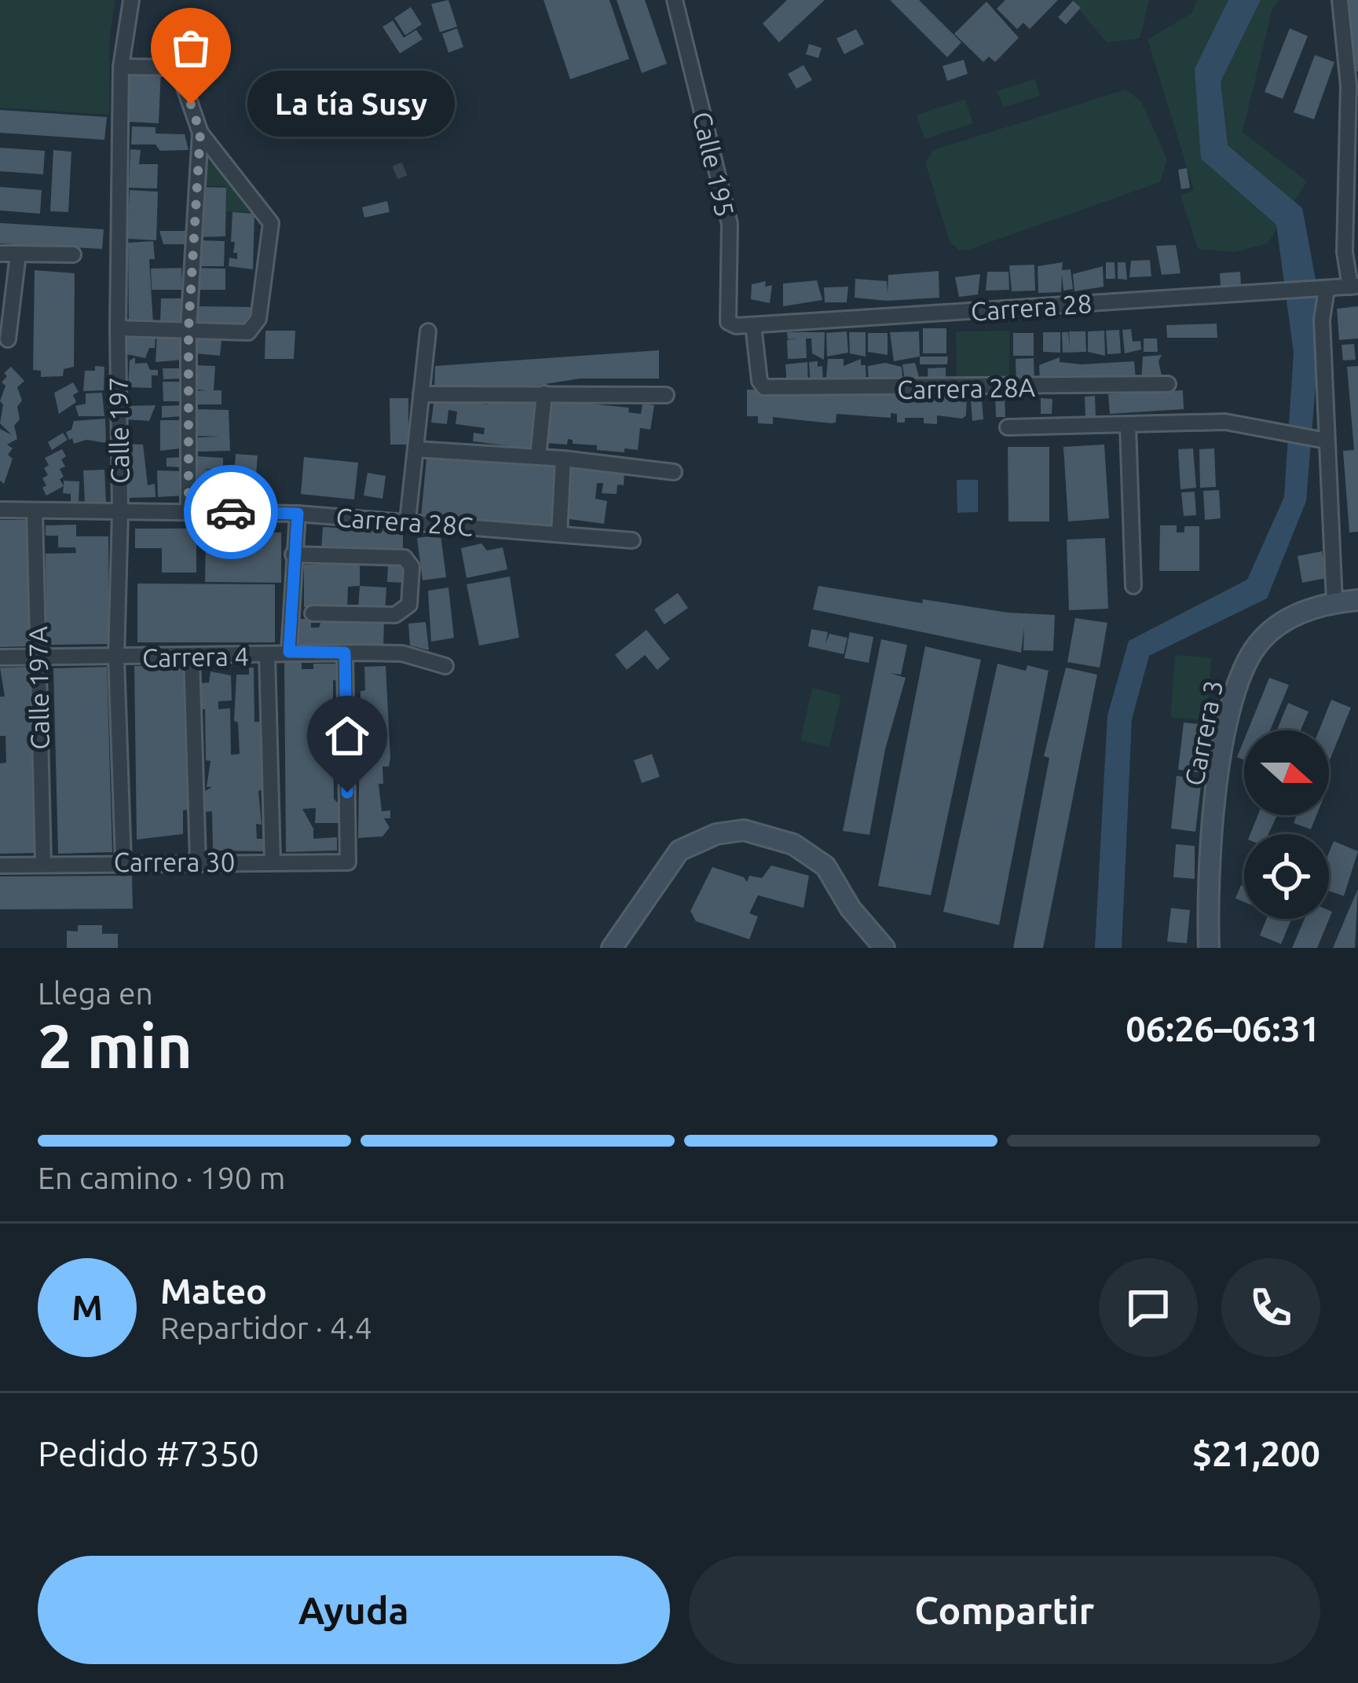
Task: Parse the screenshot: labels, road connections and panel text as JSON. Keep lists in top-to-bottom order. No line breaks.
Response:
{"streets":{"main road":["Carrera 3"],"street":["Calle 195","Carrera 28","Carrera 28A","Calle 197","Carrera 28C","Carrera 4","Calle 197A","Carrera 30"]},"crossings":[["Calle 195","Carrera 28"],["Carrera 28","Carrera 28A"],["Calle 197","Carrera 28C"],["Calle 197","Carrera 4"],["Calle 197","Carrera 30"],["Carrera 4","Calle 197A"],["Carrera 4","Carrera 30"],["Calle 197A","Carrera 30"]],"places":["La tía Susy"],"north":"right","page":{"bubble":"La tía Susy","heading":["2 min","Llega en","06:26–06:31"],"panel":["Mateo","Repartidor · 4.4","Pedido #7350","$21,200"],"bar":"En camino · 190 m","round":"M","buttons":["Ayuda","Compartir"]}}
